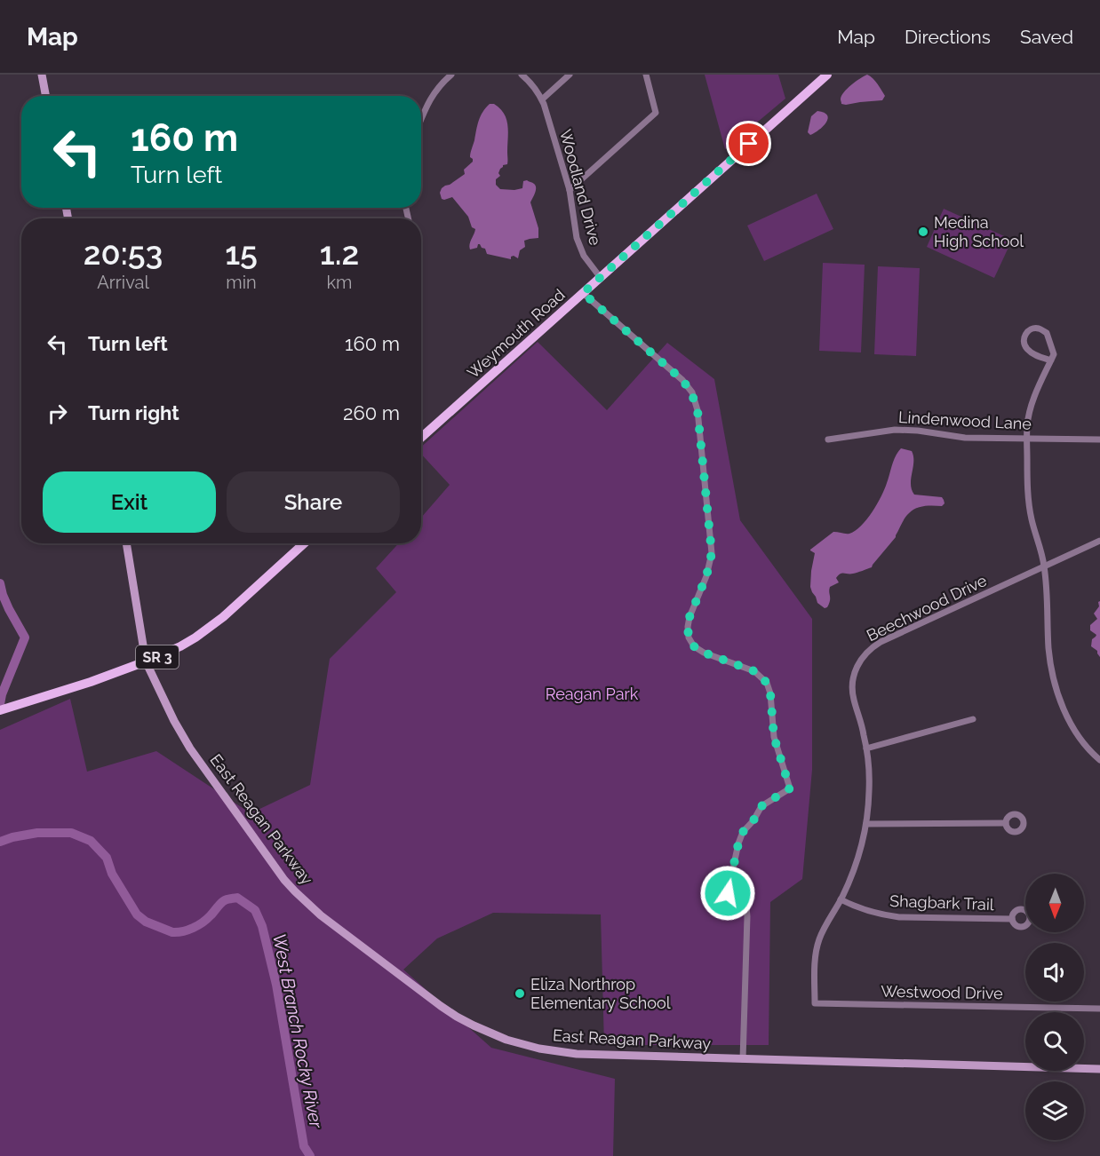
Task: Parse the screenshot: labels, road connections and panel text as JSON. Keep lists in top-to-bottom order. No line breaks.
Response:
{"streets":{"main road":["Weymouth Road","SR 3"],"street":["Woodland Drive","Lindenwood Lane","Beechwood Drive","East Reagan Parkway","Shagbark Trail","Westwood Drive"]},"crossings":[["Woodland Drive","Weymouth Road"],["Beechwood Drive","Shagbark Trail"],["Beechwood Drive","Westwood Drive"],["SR 3","East Reagan Parkway"]],"water":["West Branch Rocky River"],"parks":["Reagan Park"],"places":["Medina High School","Eliza Northrop Elementary School"],"north":"bottom","page":{"header":"Map","nav":["Map","Directions","Saved"],"turn":["160 m","Turn left"],"eta":["20:53","Arrival","15","min","1.2","km"],"list":[{"name":"Turn left","value":"160 m"},{"name":"Turn right","value":"260 m"}],"buttons":["Exit","Share"]}}
